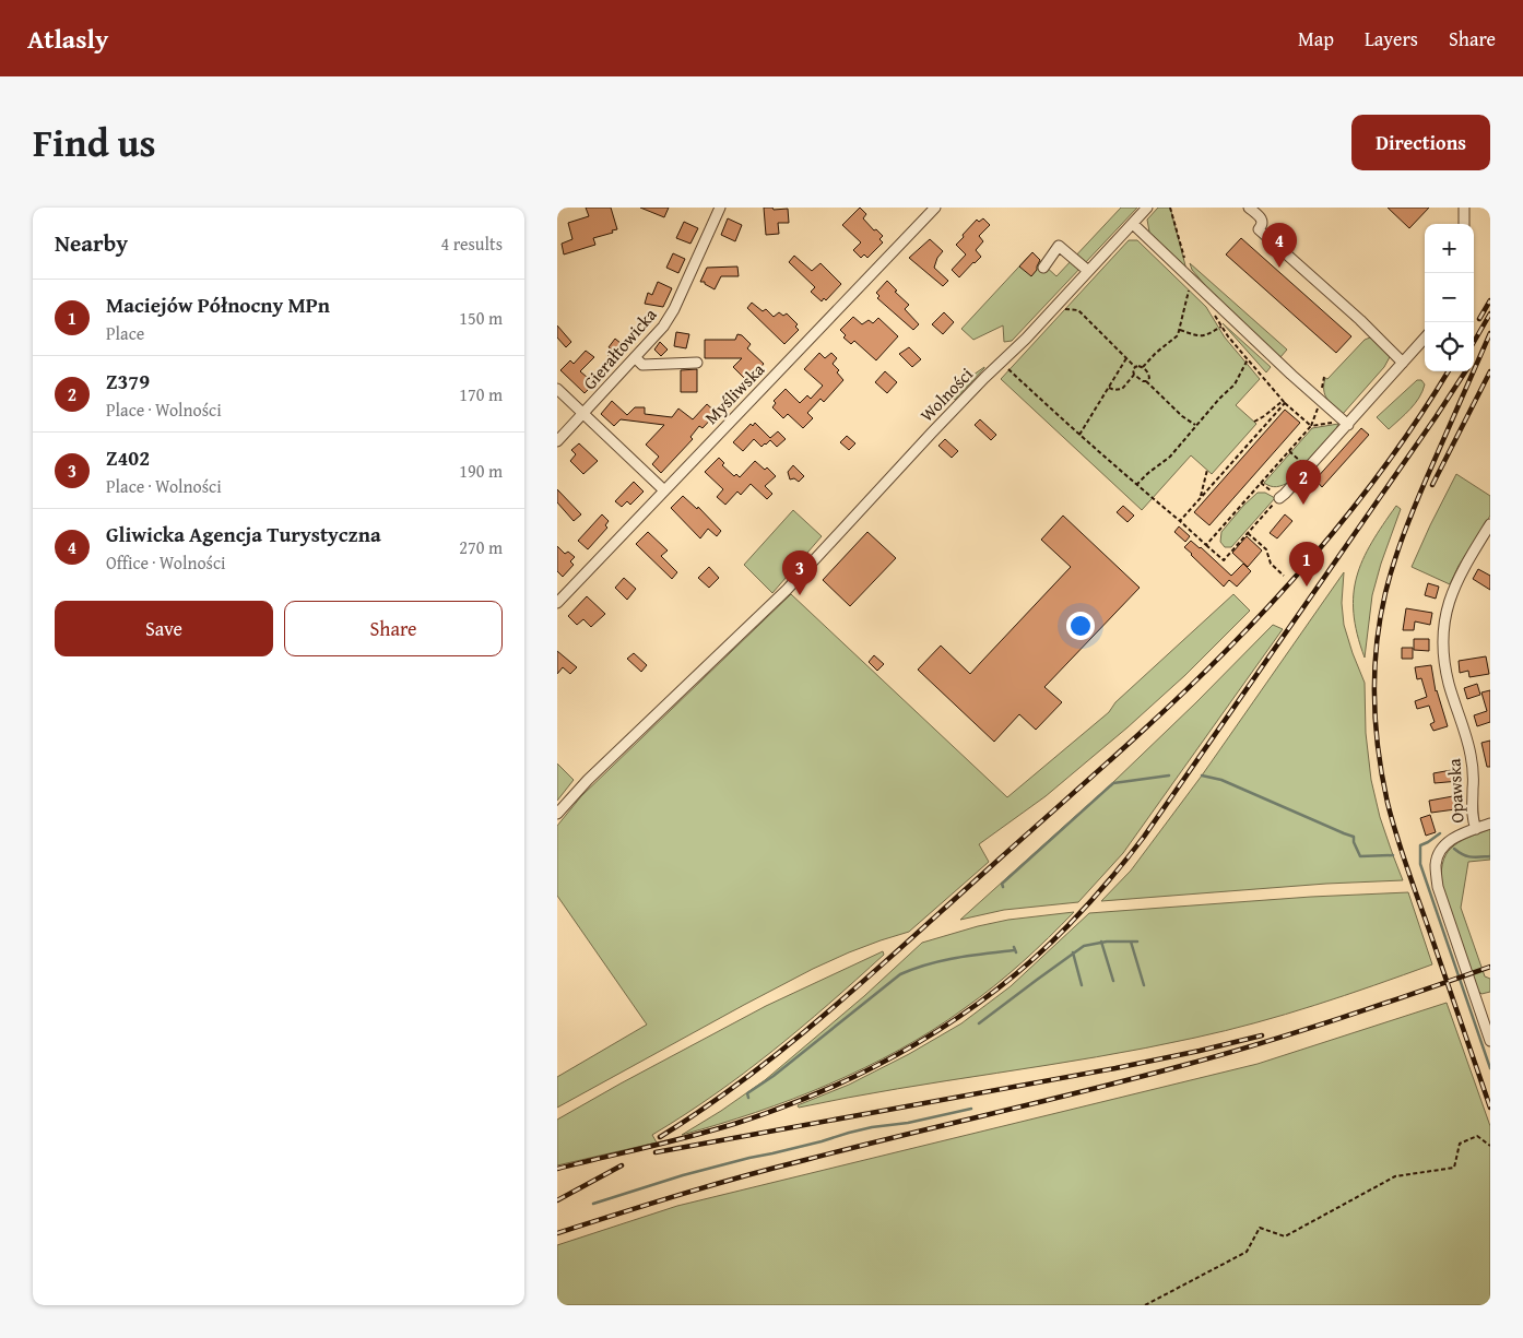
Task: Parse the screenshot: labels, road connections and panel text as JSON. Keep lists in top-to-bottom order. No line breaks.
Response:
{"streets":{"street":["Gierałtowicka","Myśliwska","Wolności","Opawska"]},"page":{"header":"Atlasly","nav":["Map","Layers","Share"],"title":"Find us","buttons":["Directions",["Save","Share"]],"heading":["Nearby","4 results"],"pins":["4","2","1","3"],"map_buttons":["+","−"],"list":[{"mark":"1","name":"Maciejów Północny MPn","note":"Place","value":"150 m"},{"mark":"2","name":"Z379","note":"Place · Wolności","value":"170 m"},{"mark":"3","name":"Z402","note":"Place · Wolności","value":"190 m"},{"mark":"4","name":"Gliwicka Agencja Turystyczna","note":"Office · Wolności","value":"270 m"}]}}
